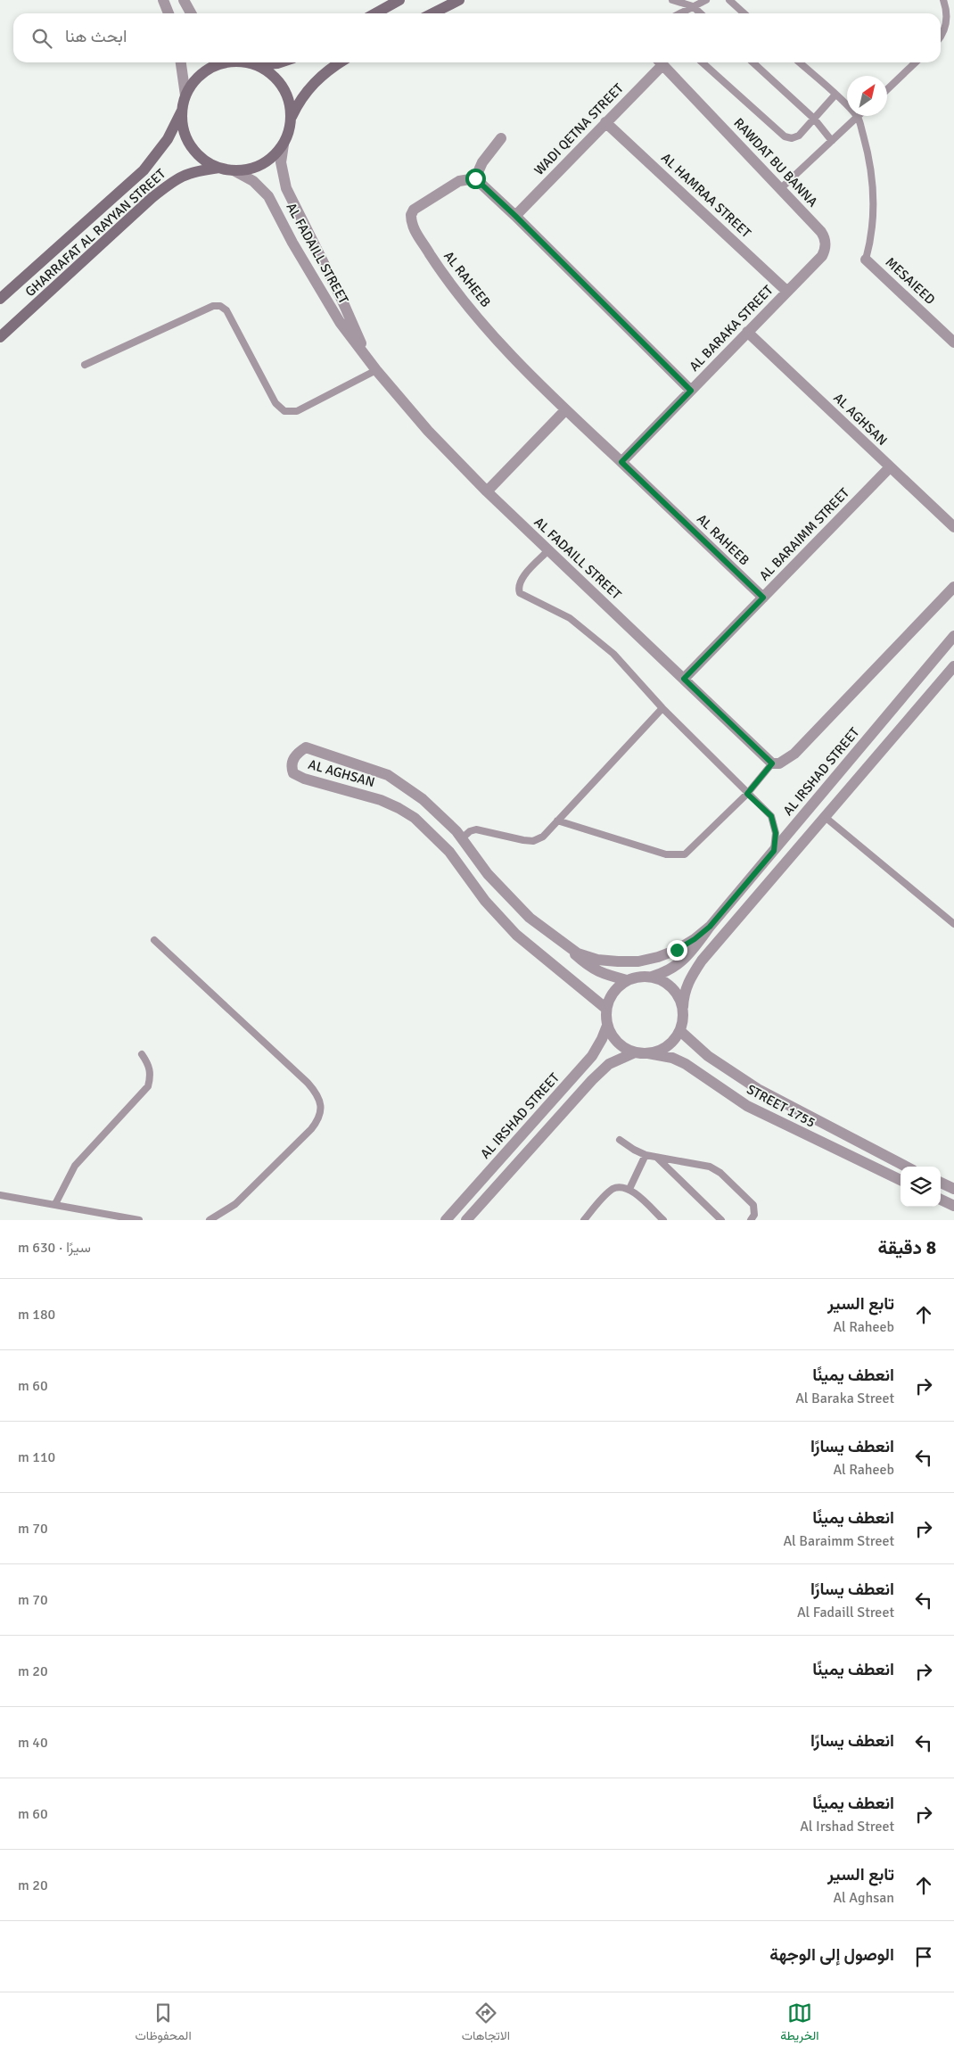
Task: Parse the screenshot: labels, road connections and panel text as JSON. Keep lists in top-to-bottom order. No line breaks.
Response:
{"streets":{"main road":["GHARRAFAT AL RAYYAN STREET"],"street":["WADI QETNA STREET","RAWDAT BU BANNA","AL HAMRAA STREET","AL FADAILL STREET","AL RAHEEB","MESAIEED","AL BARAKA STREET","AL AGHSAN","AL BARAIMM STREET","AL IRSHAD STREET","STREET 1755"]},"crossings":[["WADI QETNA STREET","AL HAMRAA STREET"],["RAWDAT BU BANNA","AL HAMRAA STREET"],["RAWDAT BU BANNA","AL BARAKA STREET"],["AL HAMRAA STREET","AL BARAKA STREET"],["AL FADAILL STREET","AL BARAIMM STREET"],["AL RAHEEB","AL BARAKA STREET"],["AL RAHEEB","AL BARAIMM STREET"],["AL BARAKA STREET","AL AGHSAN"],["AL AGHSAN","AL BARAIMM STREET"],["AL AGHSAN","AL IRSHAD STREET"],["AL AGHSAN","STREET 1755"],["AL IRSHAD STREET","STREET 1755"]],"north":"top right","page":{"search":"ابحث هنا","heading":["8 دقيقة","سيرًا · 630 m"],"list":[["تابع السير","Al Raheeb","180 m"],["انعطف يمينًا","Al Baraka Street","60 m"],["انعطف يسارًا","Al Raheeb","110 m"],["انعطف يمينًا","Al Baraimm Street","70 m"],["انعطف يسارًا","Al Fadaill Street","70 m"],["انعطف يمينًا","20 m"],["انعطف يسارًا","40 m"],["انعطف يمينًا","Al Irshad Street","60 m"],["تابع السير","Al Aghsan","20 m"],"الوصول إلى الوجهة"],"nav":["الخريطة","الاتجاهات","المحفوظات"]}}
